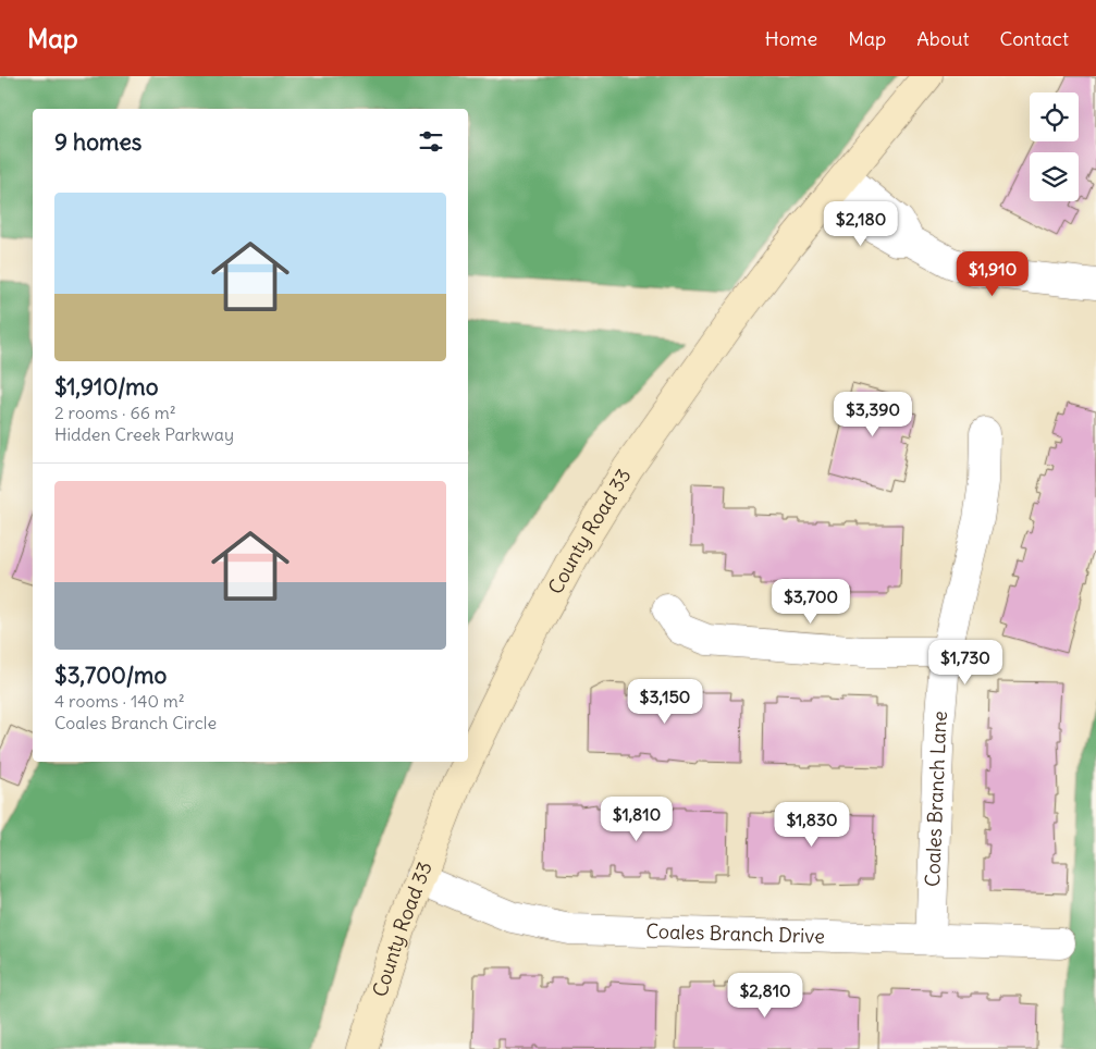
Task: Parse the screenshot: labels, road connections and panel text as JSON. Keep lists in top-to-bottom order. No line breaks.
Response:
{"streets":{"street":["County Road 33","Coales Branch Lane","Coales Branch Drive"]},"crossings":[["County Road 33","Coales Branch Drive"],["Coales Branch Lane","Coales Branch Drive"]],"page":{"header":"Map","nav":["Home","Map","About","Contact"],"heading":"9 homes","list":[{"name":"$1,910/mo","note":"2 rooms · 66 m² · Hidden Creek Parkway"},{"name":"$3,700/mo","note":"4 rooms · 140 m² · Coales Branch Circle"}],"price":["$2,180","$1,910","$3,390","$3,700","$1,730","$3,150","$1,810","$1,830","$2,810"]}}
